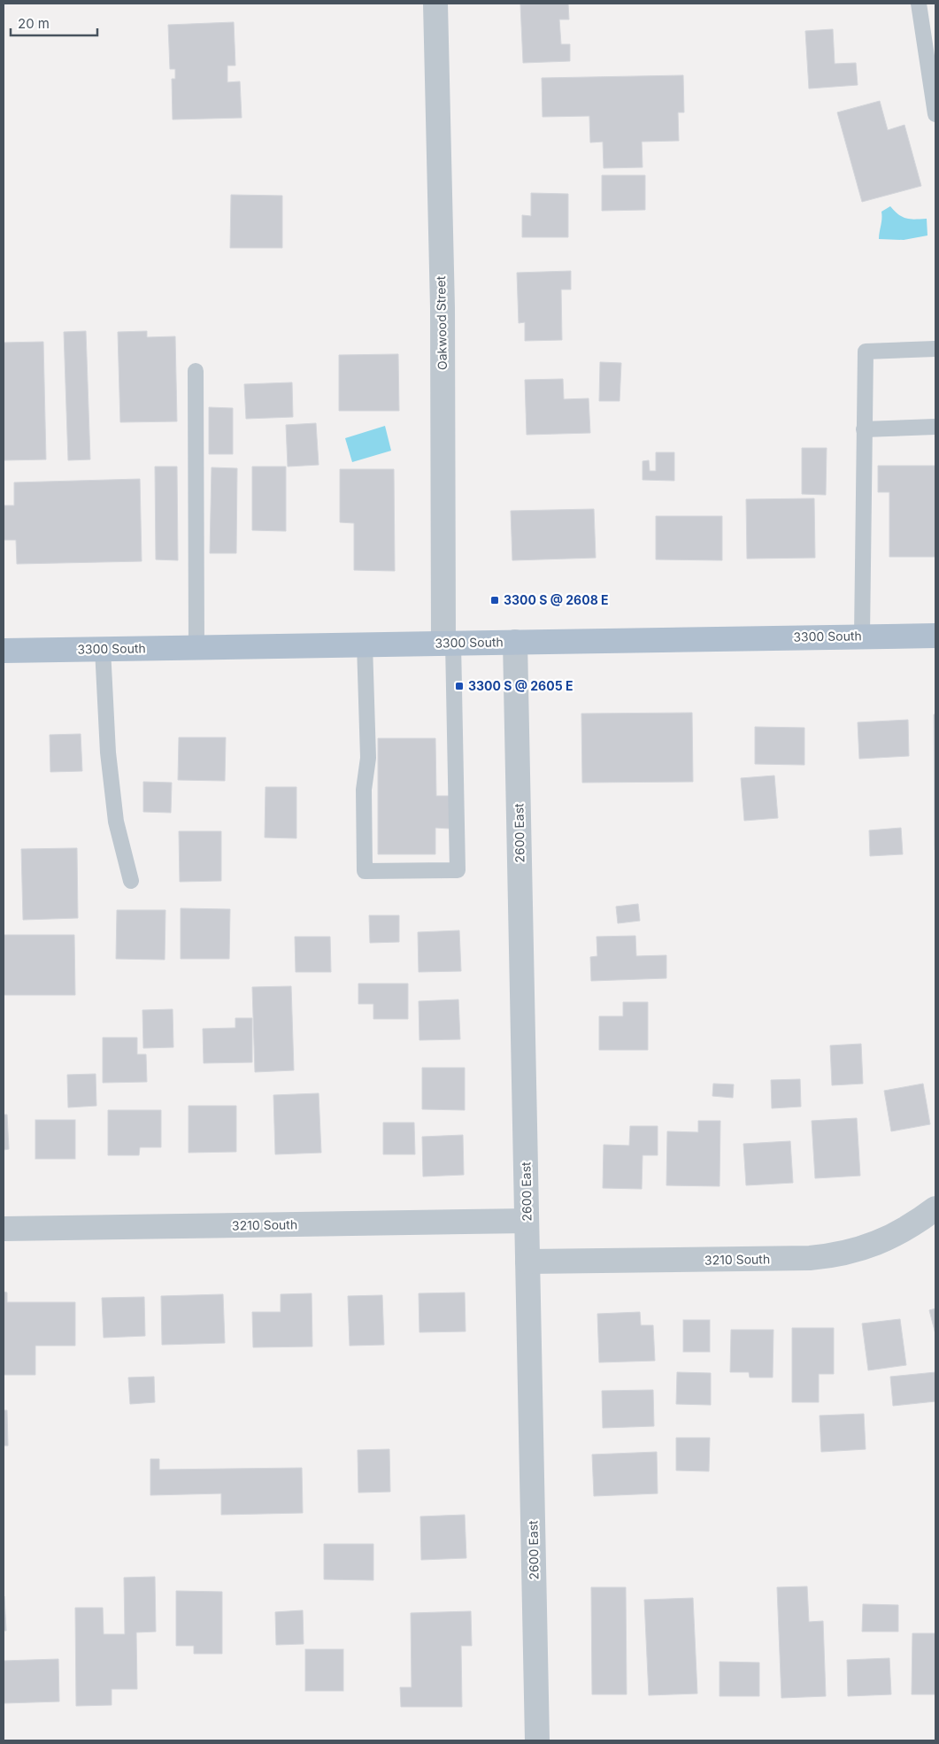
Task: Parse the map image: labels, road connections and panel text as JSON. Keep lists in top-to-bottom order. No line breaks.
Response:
{"streets":{"main road":["3300 South"],"street":["Oakwood Street","2600 East","3210 South"]},"crossings":[["Oakwood Street","3300 South"],["3300 South","2600 East"],["2600 East","3210 South"]],"places":{"transit":["3300 S @ 2608 E","3300 S @ 2605 E"]},"scale_bar":"20 m"}
